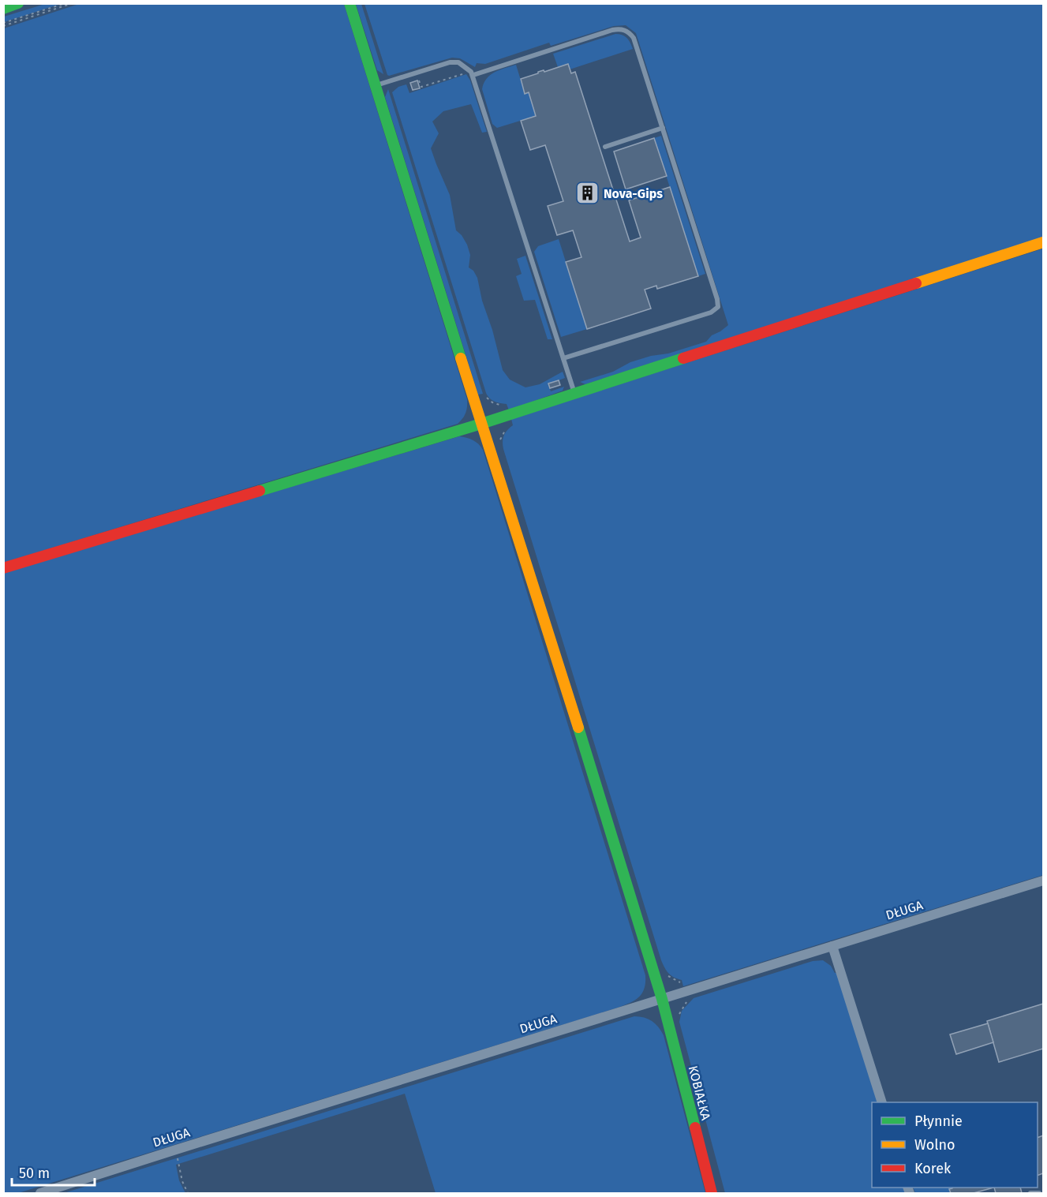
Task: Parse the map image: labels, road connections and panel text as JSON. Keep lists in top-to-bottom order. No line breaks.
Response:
{"streets":{"street":["DŁUGA","KOBIAŁKA"]},"crossings":[["DŁUGA","KOBIAŁKA"]],"places":{"building":["Nova-Gips"]},"legend":["Płynnie","Wolno","Korek"],"scale_bar":"50 m"}
